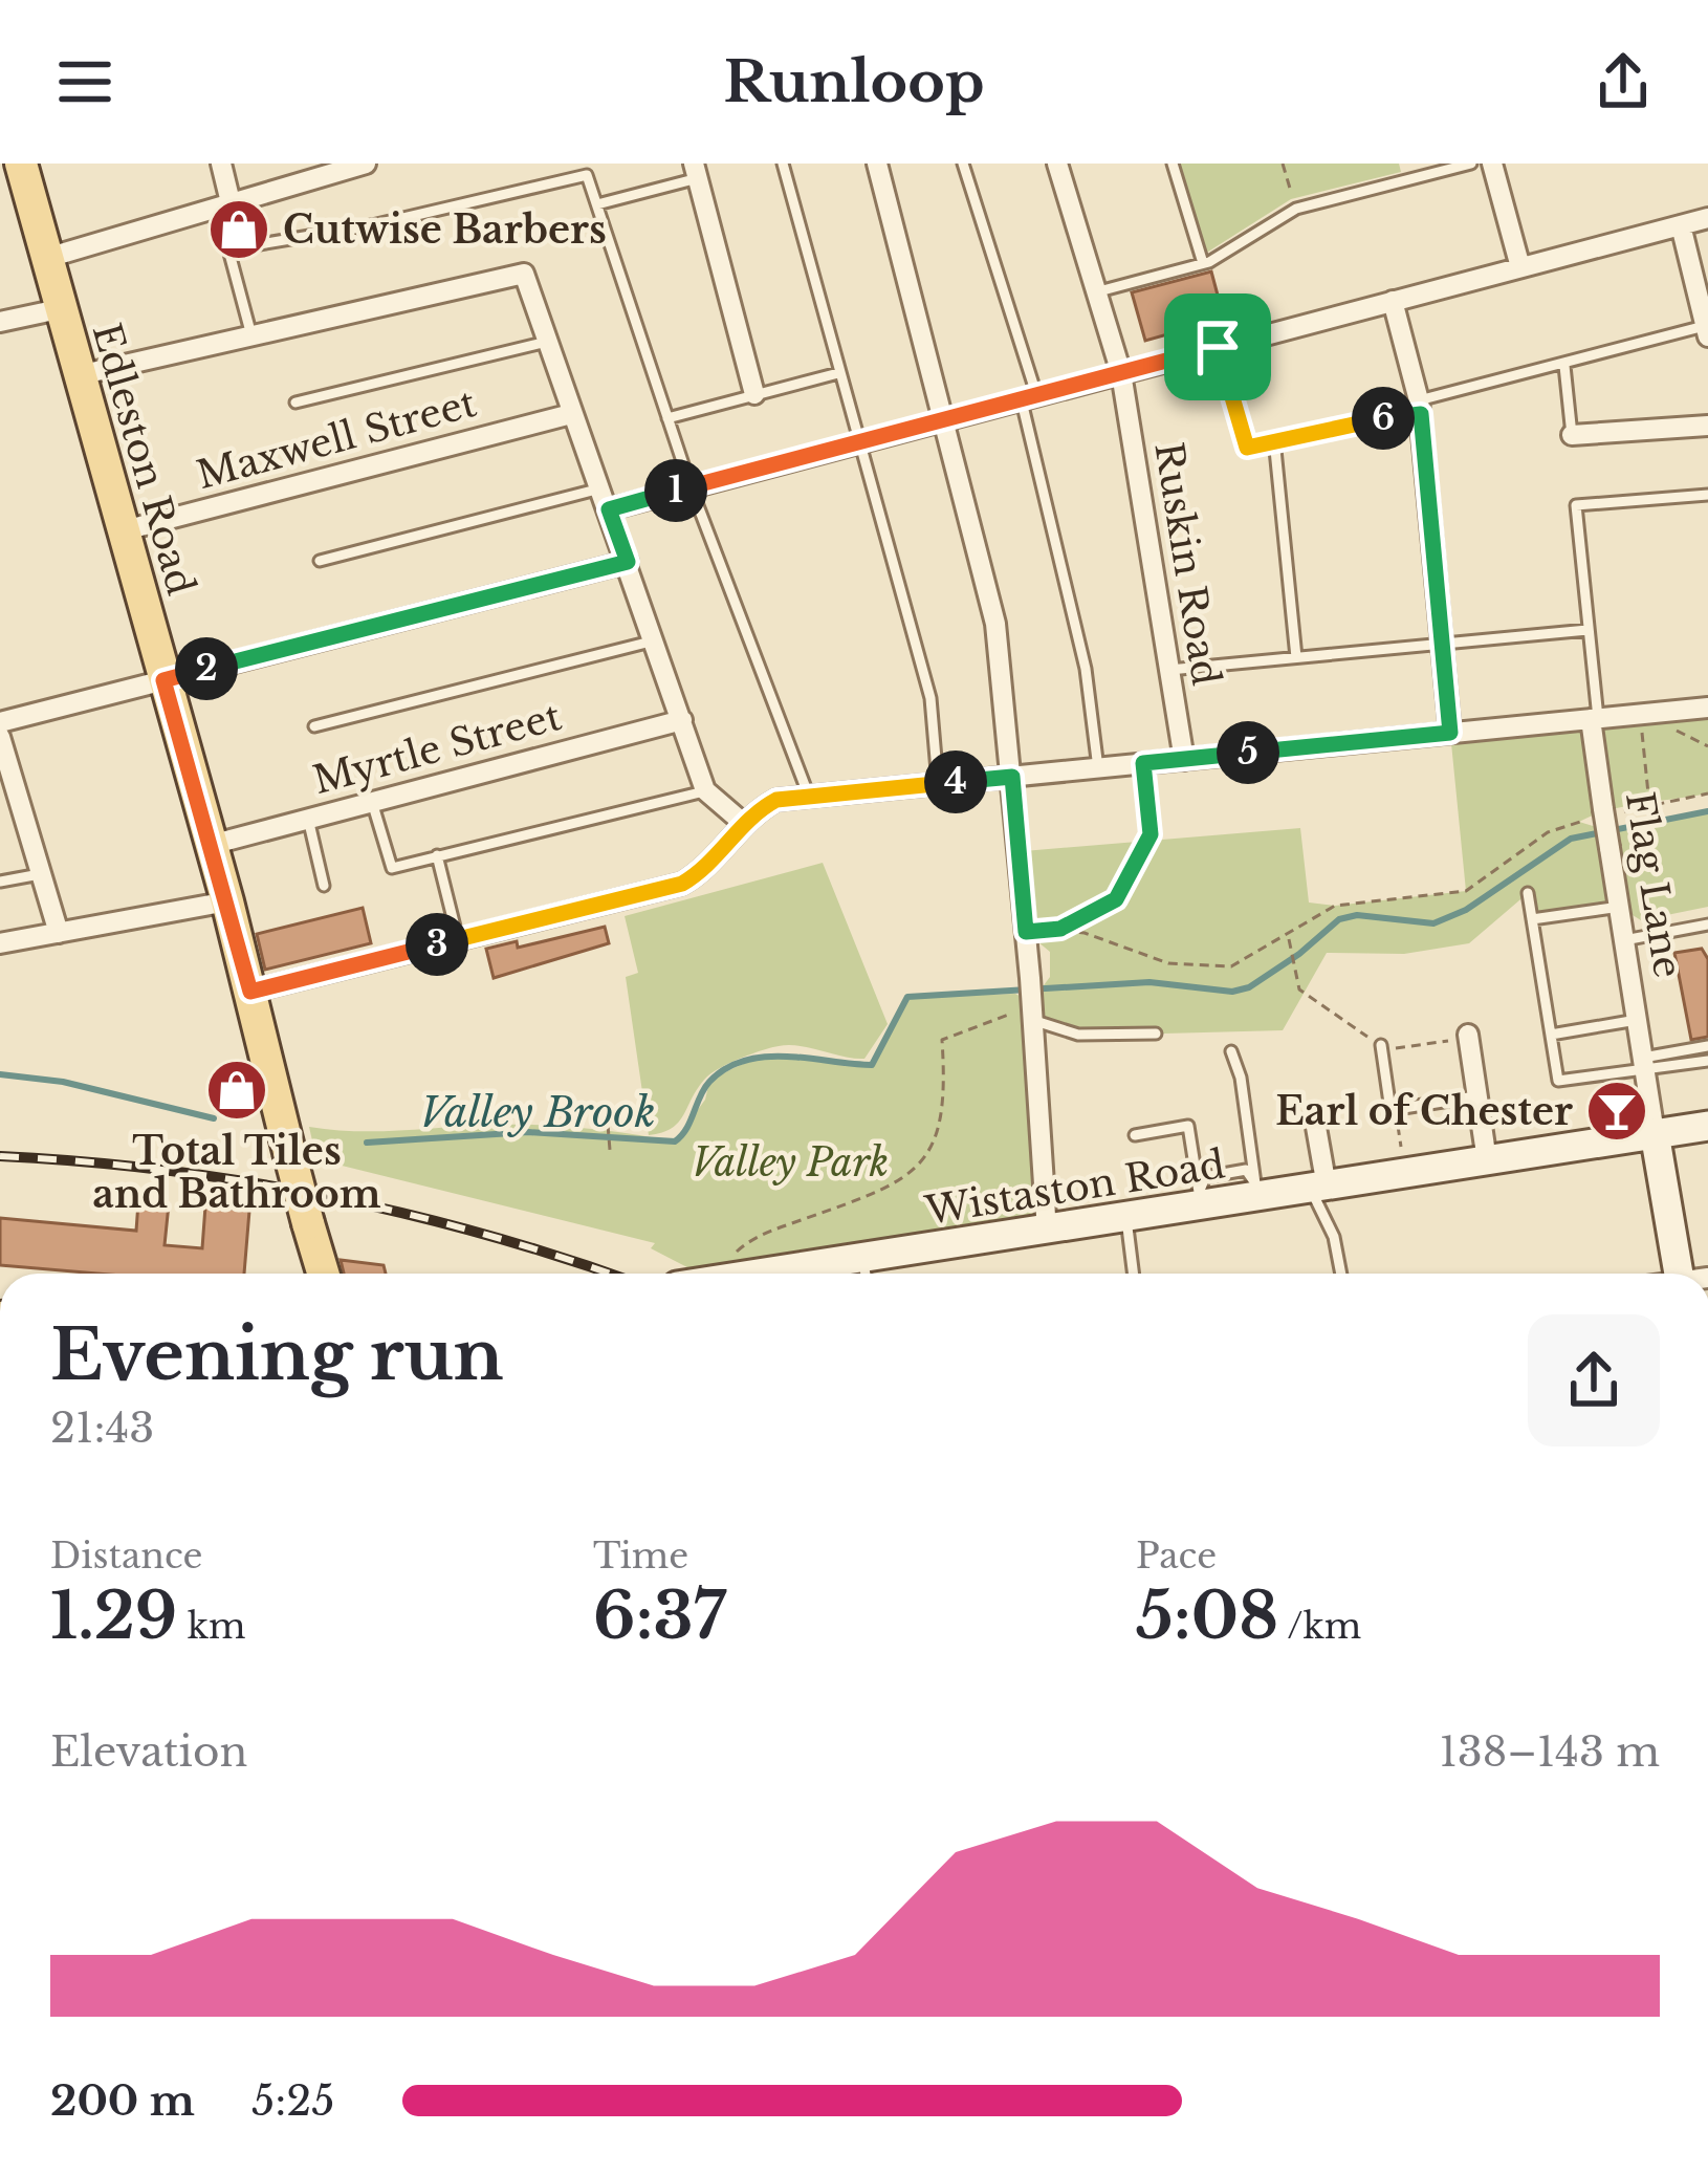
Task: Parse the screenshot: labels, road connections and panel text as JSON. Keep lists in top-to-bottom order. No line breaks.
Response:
{"streets":{"main road":["Edleston Road"],"street":["Maxwell Street","Ruskin Road","Myrtle Street","Flag Lane","Wistaston Road"]},"crossings":[["Maxwell Street","Edleston Road"],["Edleston Road","Myrtle Street"],["Flag Lane","Wistaston Road"]],"water":["Valley Brook"],"parks":["Valley Park"],"places":{"shop":["Cutwise Barbers","Total Tiles and Bathroom"],"bar":["Earl of Chester"]},"page":{"header":"Runloop","pins":["6","1","2","5","4","3"],"heading":["Evening run","21:43"],"stats":[["Distance","1.29 km"],["Time","6:37"],["Pace","5:08 /km"]],"chart":["Elevation","138–143 m"],"list":[{"name":"200 m","note":"5:25"}]}}
